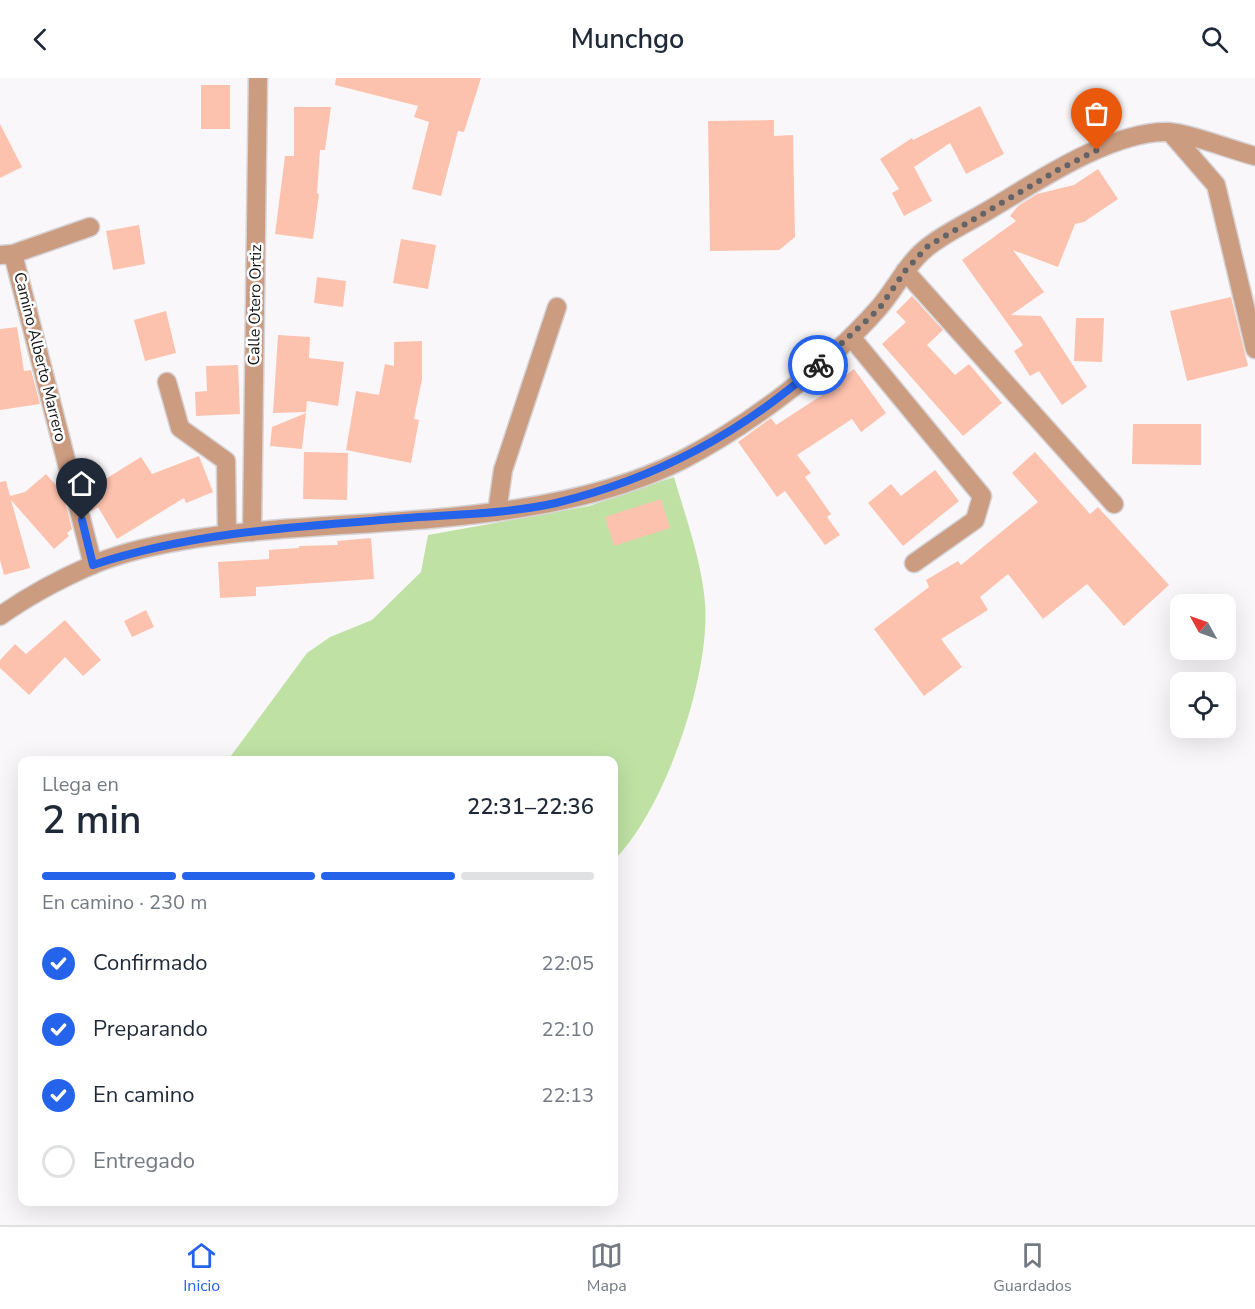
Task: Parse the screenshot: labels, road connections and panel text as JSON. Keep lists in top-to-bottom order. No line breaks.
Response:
{"streets":{"street":["Calle Otero Ortiz","Camino Alberto Marrero"]},"north":"top left","page":{"header":"Munchgo","heading":["2 min","Llega en","22:31–22:36"],"bar":"En camino · 230 m","list":[["Confirmado","22:05"],["Preparando","22:10"],["En camino","22:13"],"Entregado"],"tabs":["Inicio","Mapa","Guardados"]}}
